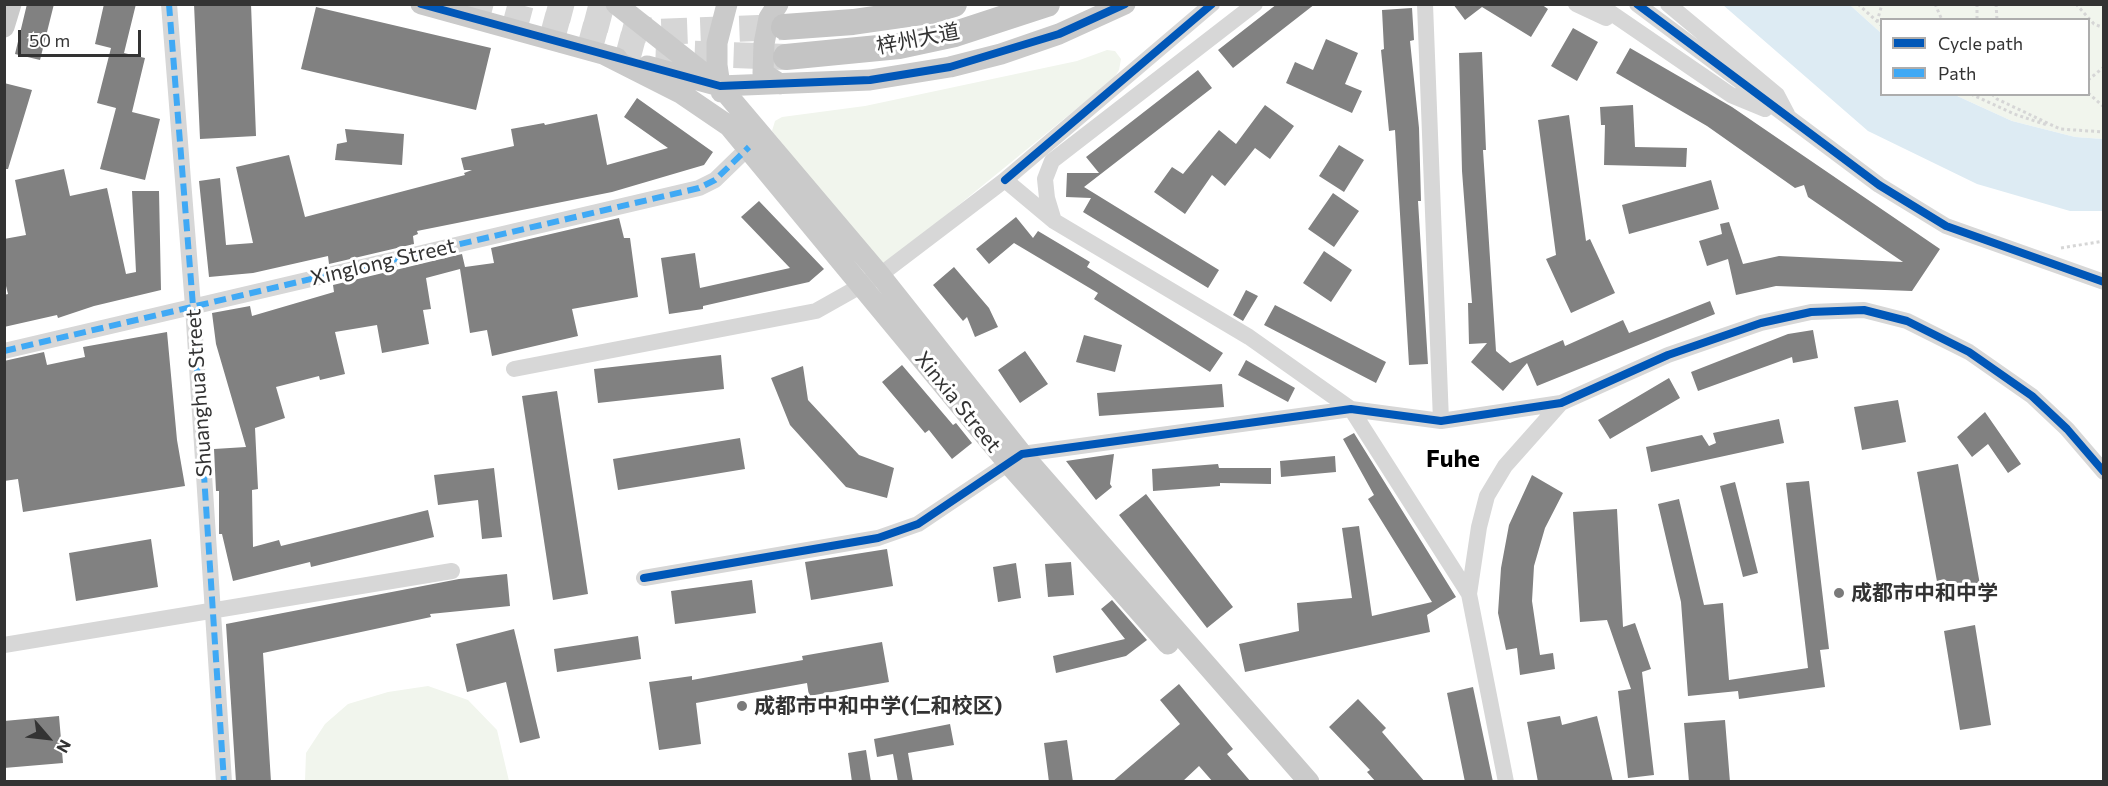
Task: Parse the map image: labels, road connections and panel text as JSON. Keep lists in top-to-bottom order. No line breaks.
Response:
{"streets":{"highway":["梓州大道"],"main road":["Xinxia Street"],"street":["Xinglong Street","Shuanghua Street"]},"crossings":[["Xinglong Street","Shuanghua Street"],["Xinglong Street","Xinxia Street"]],"districts":["Fuhe"],"places":["成都市中和中学","成都市中和中学(仁和校区)"],"legend":["Cycle path","Path"],"scale_bar":"50 m","north":"bottom right"}
